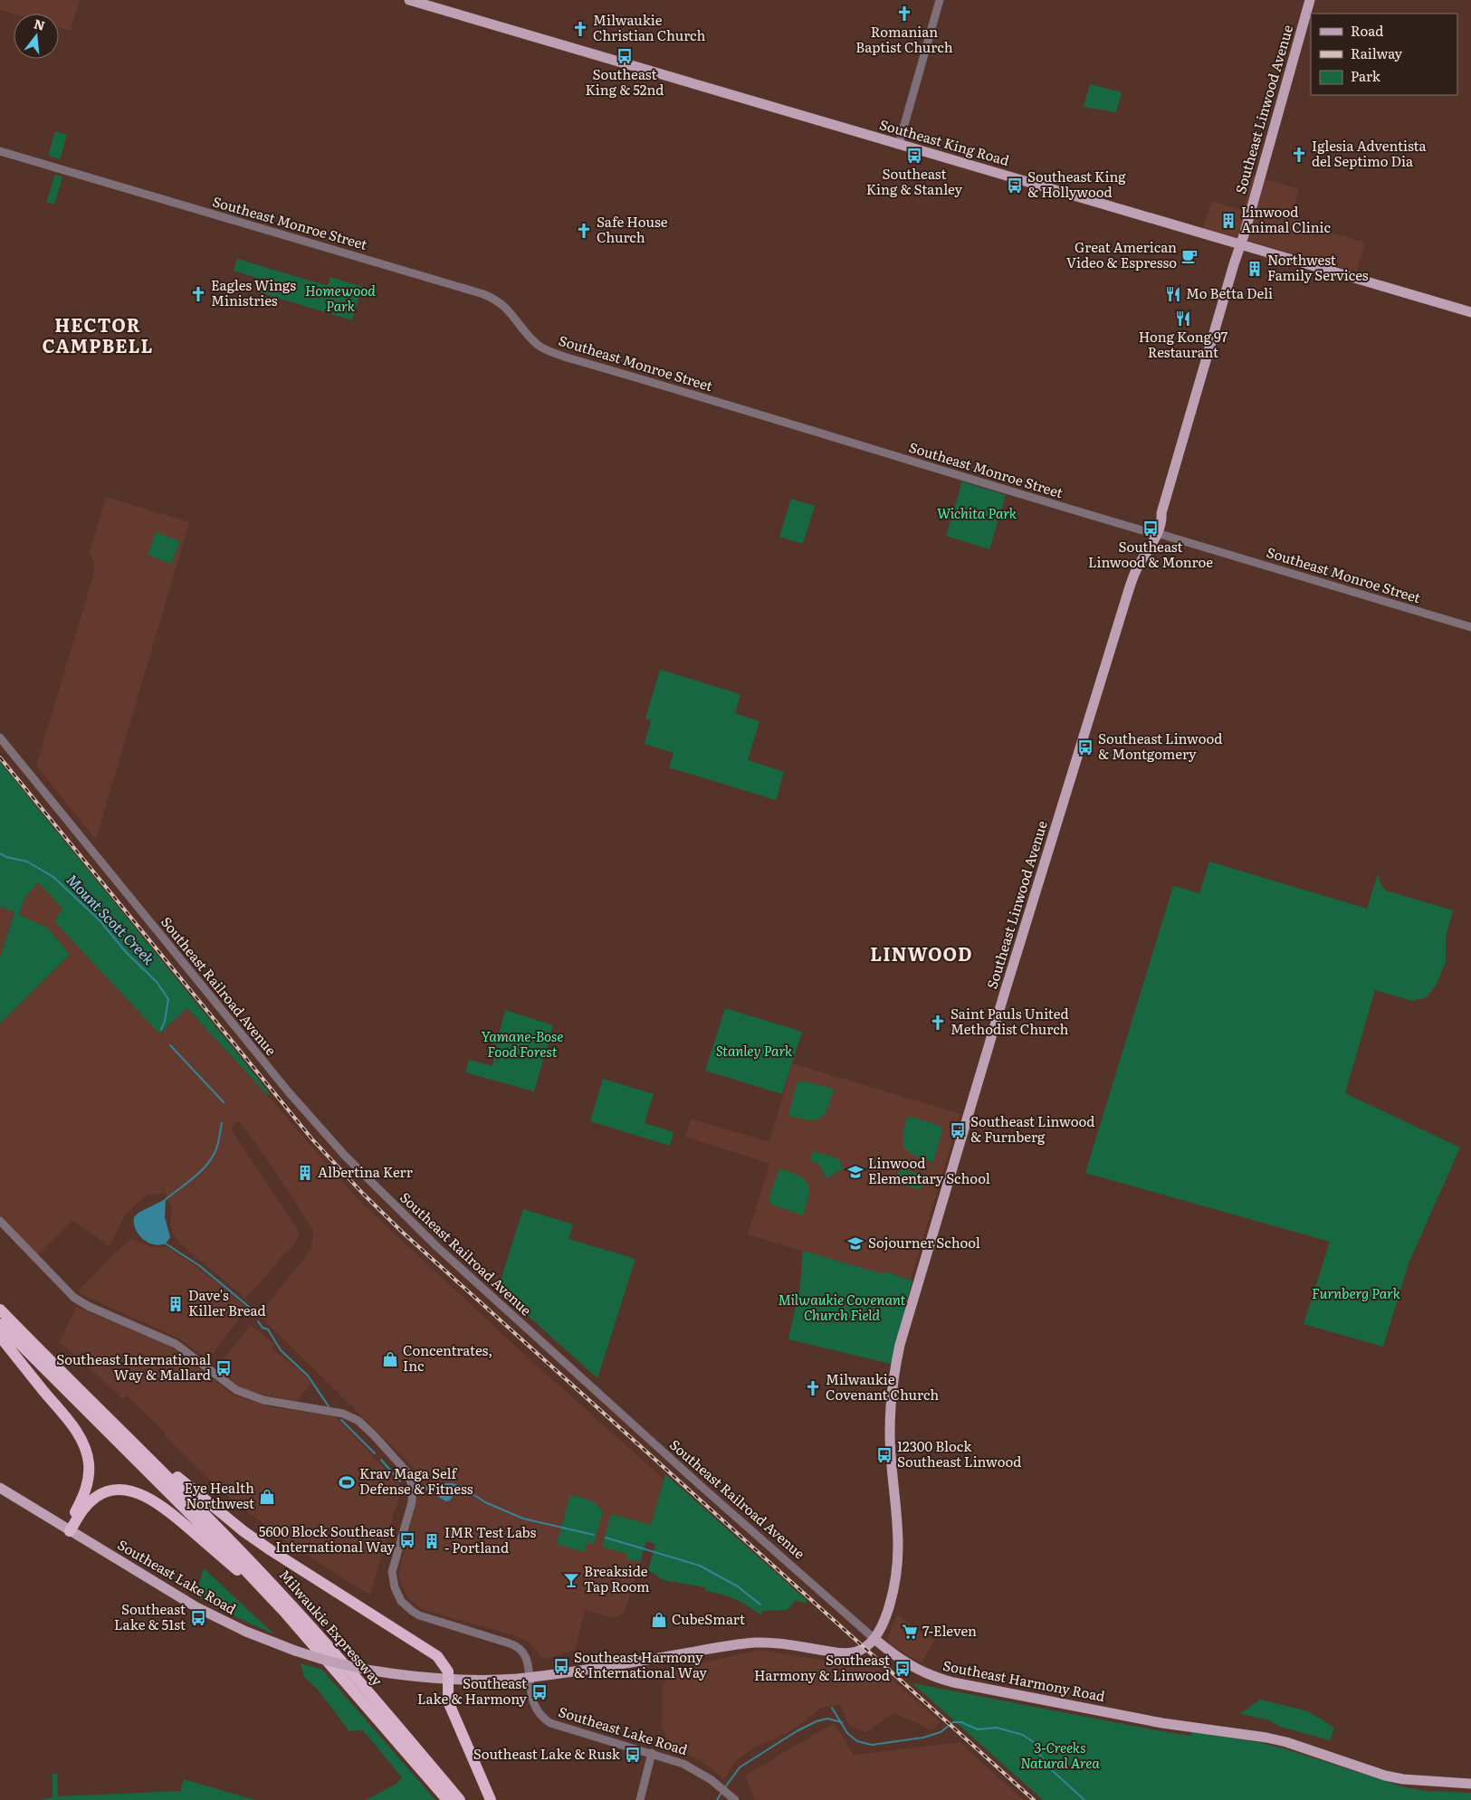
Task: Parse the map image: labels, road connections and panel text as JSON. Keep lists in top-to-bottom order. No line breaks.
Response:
{"streets":{"highway":["Milwaukie Expressway"],"main road":["Southeast Linwood Avenue","Southeast King Road","Southeast Lake Road","Southeast Harmony Road"],"street":["Southeast Monroe Street","Southeast Railroad Avenue"]},"crossings":[["Southeast Linwood Avenue","Southeast King Road"],["Southeast Linwood Avenue","Southeast Monroe Street"],["Southeast Linwood Avenue","Southeast Railroad Avenue"],["Southeast Linwood Avenue","Southeast Harmony Road"],["Southeast Railroad Avenue","Southeast Harmony Road"]],"districts":["HECTOR CAMPBELL","LINWOOD"],"water":["Mount Scott Creek"],"parks":["Homewood Park","Wichita Park","Yamane-Bose Food Forest","Stanley Park","Furnberg Park","Milwaukie Covenant Church Field","3-Creeks Natural Area"],"places":{"church":["Romanian Baptist Church","Milwaukie Christian Church","Iglesia Adventista del Septimo Dia","Safe House Church","Eagles Wings Ministries","Saint Pauls United Methodist Church","Milwaukie Covenant Church"],"bus stop":["Southeast King & 52nd","Southeast King & Stanley","Southeast King & Hollywood","Southeast Linwood & Monroe","Southeast Linwood & Montgomery","Southeast Linwood & Furnberg","Southeast International Way & Mallard","12300 Block Southeast Linwood","5600 Block Southeast International Way","Southeast Lake & 51st","Southeast Harmony & International Way","Southeast Harmony & Linwood","Southeast Lake & Harmony","Southeast Lake & Rusk"],"building":["Linwood Animal Clinic","Northwest Family Services","Albertina Kerr","Dave's Killer Bread","IMR Test Labs - Portland"],"cafe":["Great American Video & Espresso"],"restaurant":["Mo Betta Deli","Hong Kong 97 Restaurant"],"school or university":["Linwood Elementary School","Sojourner School"],"shop":["Concentrates, Inc","Eye Health Northwest","CubeSmart"],"sports":["Krav Maga Self Defense & Fitness"],"bar":["Breakside Tap Room"],"supermarket":["7-Eleven"]},"legend":["Road","Railway","Park"],"north":"top"}
